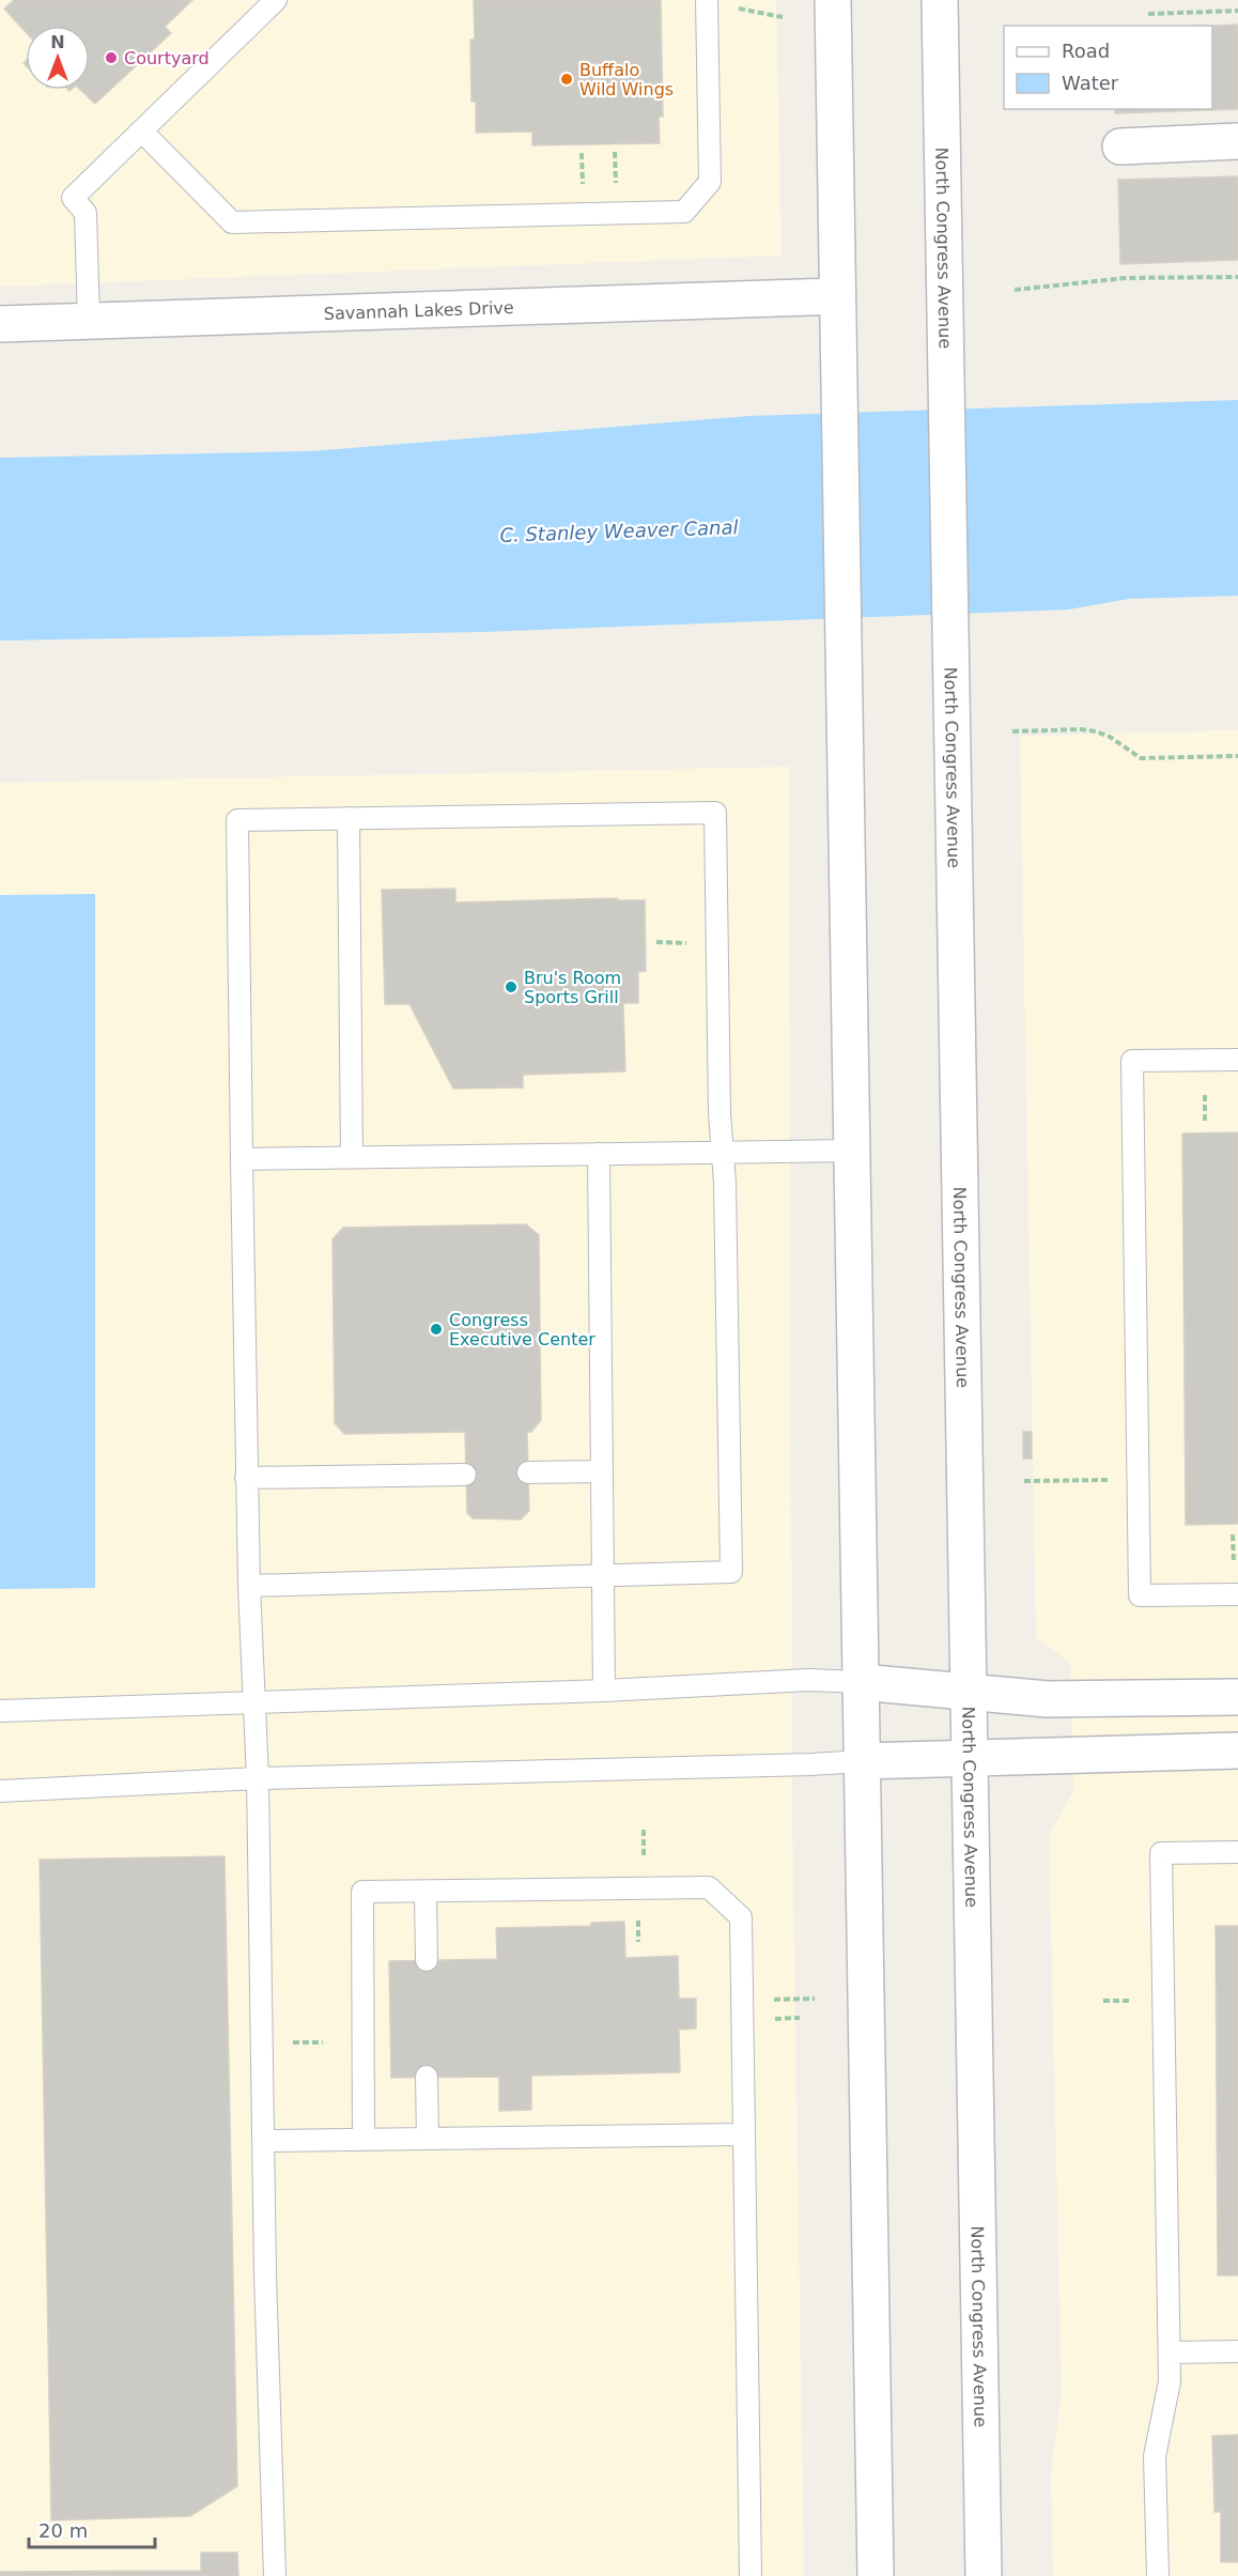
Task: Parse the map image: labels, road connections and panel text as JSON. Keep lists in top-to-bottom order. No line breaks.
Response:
{"streets":{"main road":["North Congress Avenue","Savannah Lakes Drive"]},"water":["C. Stanley Weaver Canal"],"places":["Courtyard","Buffalo Wild Wings","Bru's Room Sports Grill","Congress Executive Center"],"legend":["Road","Water"],"scale_bar":"20 m","north":"top"}
